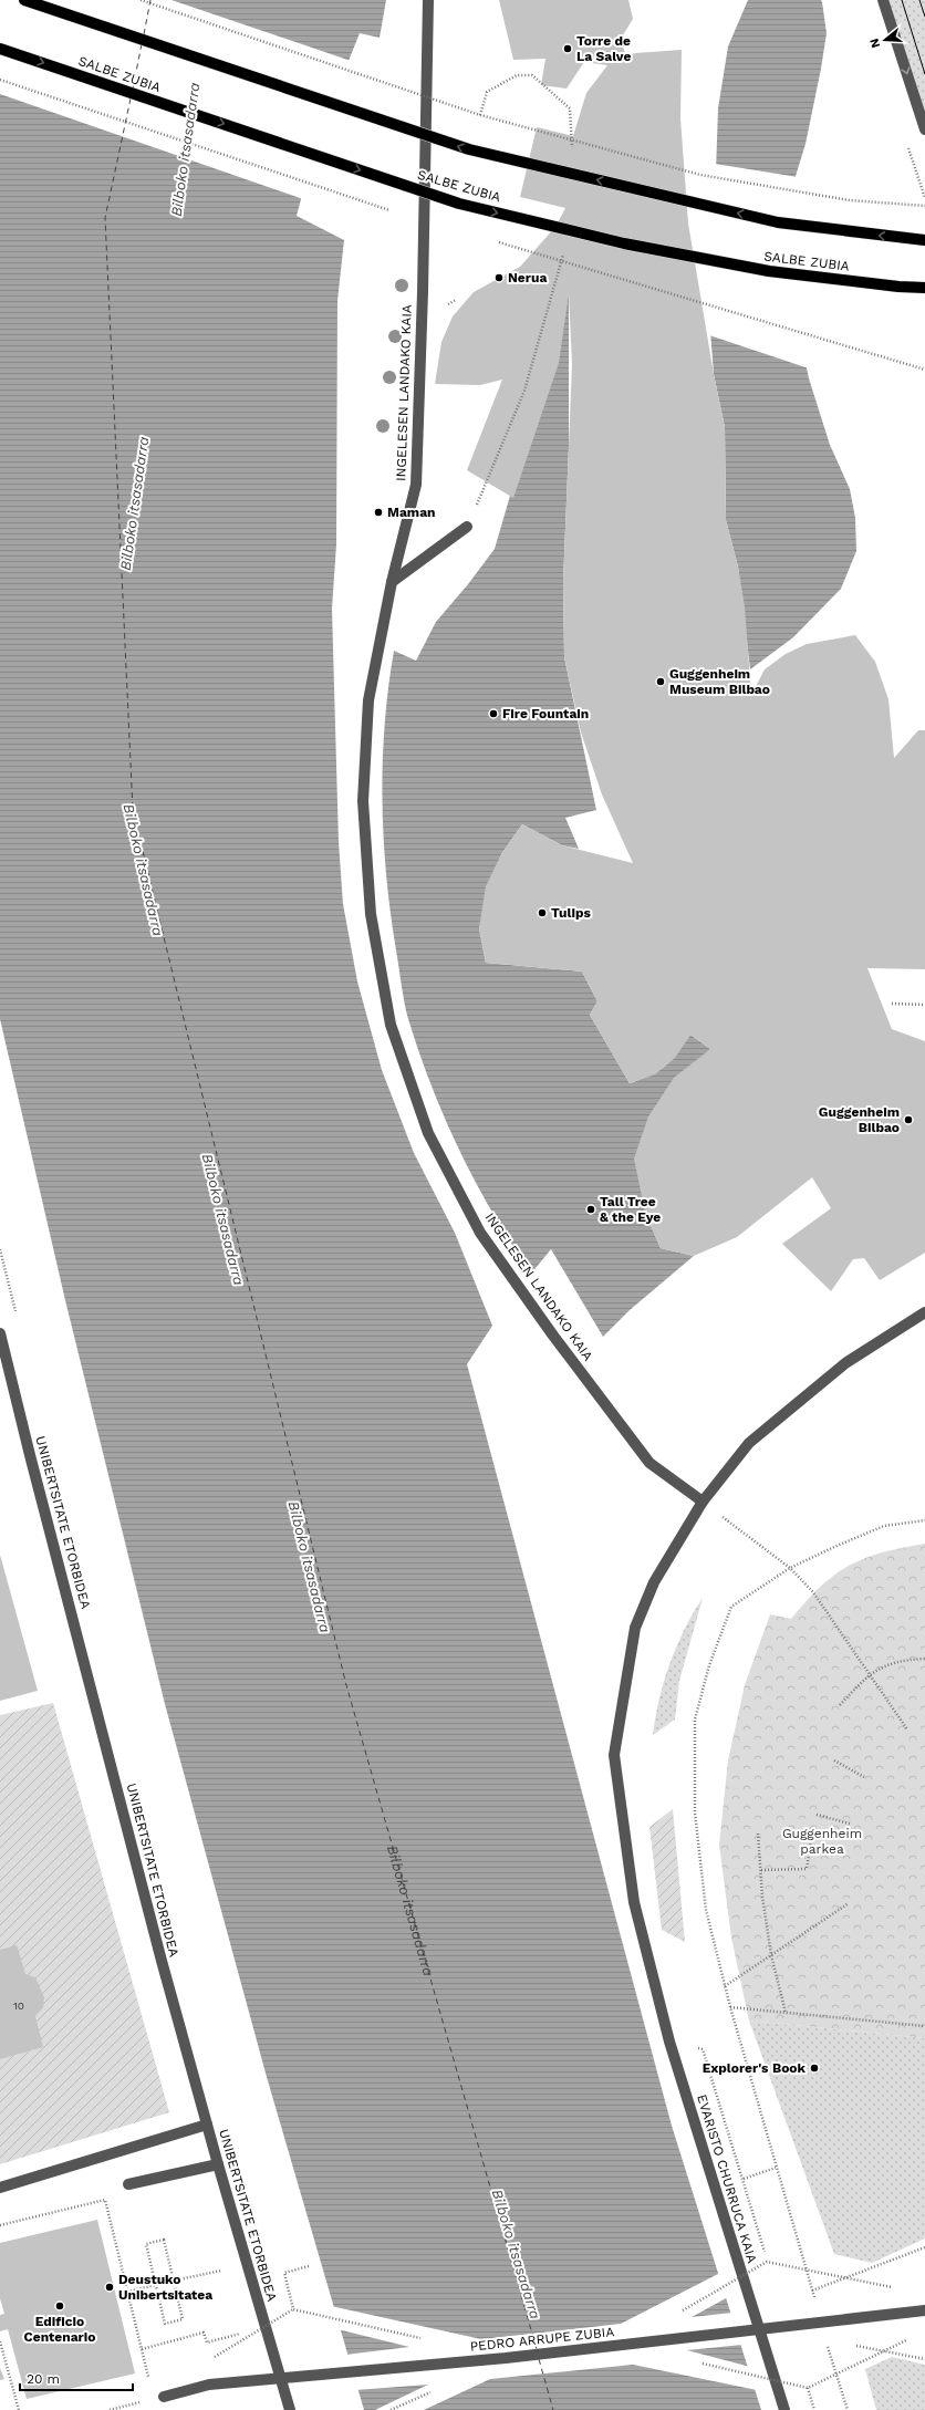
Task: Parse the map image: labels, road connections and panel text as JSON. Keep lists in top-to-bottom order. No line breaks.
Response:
{"streets":{"main road":["SALBE ZUBIA"],"street":["INGELESEN LANDAKO KAIA","UNIBERTSITATE ETORBIDEA","EVARISTO CHURRUCA KAIA","PEDRO ARRUPE ZUBIA"]},"crossings":[["INGELESEN LANDAKO KAIA","EVARISTO CHURRUCA KAIA"]],"water":["Bilboko itsasadarra"],"parks":["Guggenheim parkea"],"places":["Torre de La Salve","Nerua","Maman","Guggenheim Museum Bilbao","Fire Fountain","Tulips","Guggenheim Bilbao","Tall Tree & the Eye","Explorer's Book","Deustuko Unibertsitatea","Edificio Centenario"],"house_numbers":["10"],"scale_bar":"20 m","north":"left"}
